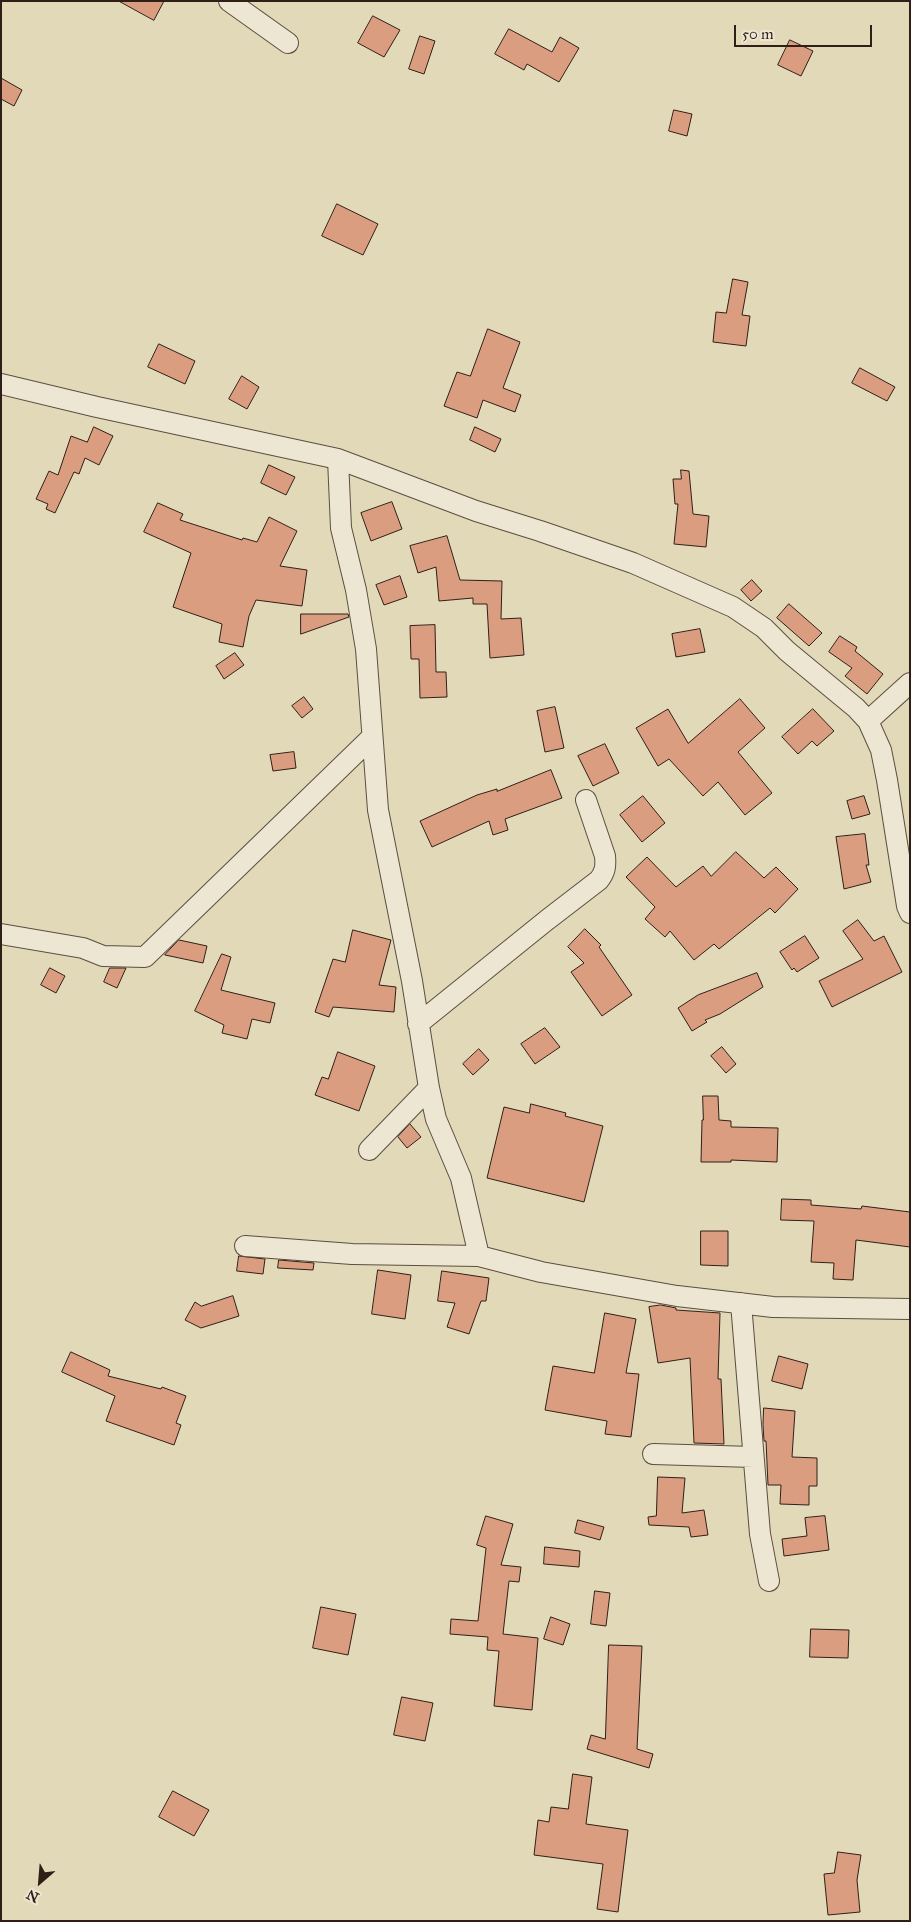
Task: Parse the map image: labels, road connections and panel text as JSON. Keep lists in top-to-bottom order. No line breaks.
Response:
{"scale_bar":"50 m","north":"bottom left"}
